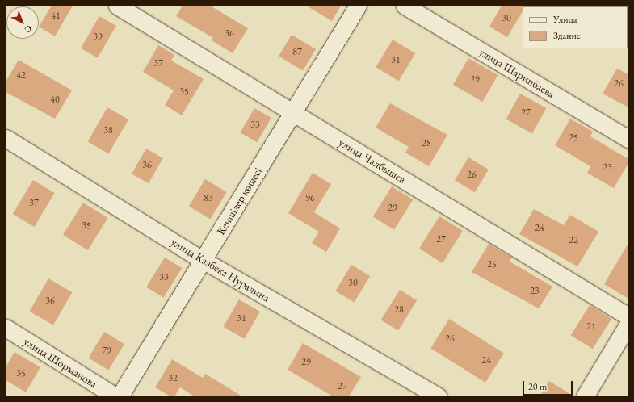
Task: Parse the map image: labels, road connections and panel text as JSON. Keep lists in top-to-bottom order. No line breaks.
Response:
{"streets":{"street":["улица Шарипбаева","улица Чалбышев","Кеншілер көшесі","улица Казбека Нуралина","улица Шорманова"]},"crossings":[["улица Чалбышев","Кеншілер көшесі"],["Кеншілер көшесі","улица Казбека Нуралина"]],"house_numbers":["41","30","36","39","87","31","37","42","29","26","35","40","27","33","38","25","28","36","23","26","83","96","37","29","35","24","27","22","25","33","30","23","36","28","31","21","26","79","24","29","35","32","27"],"legend":["Улица","Здание"],"scale_bar":"20 m","north":"bottom right"}
